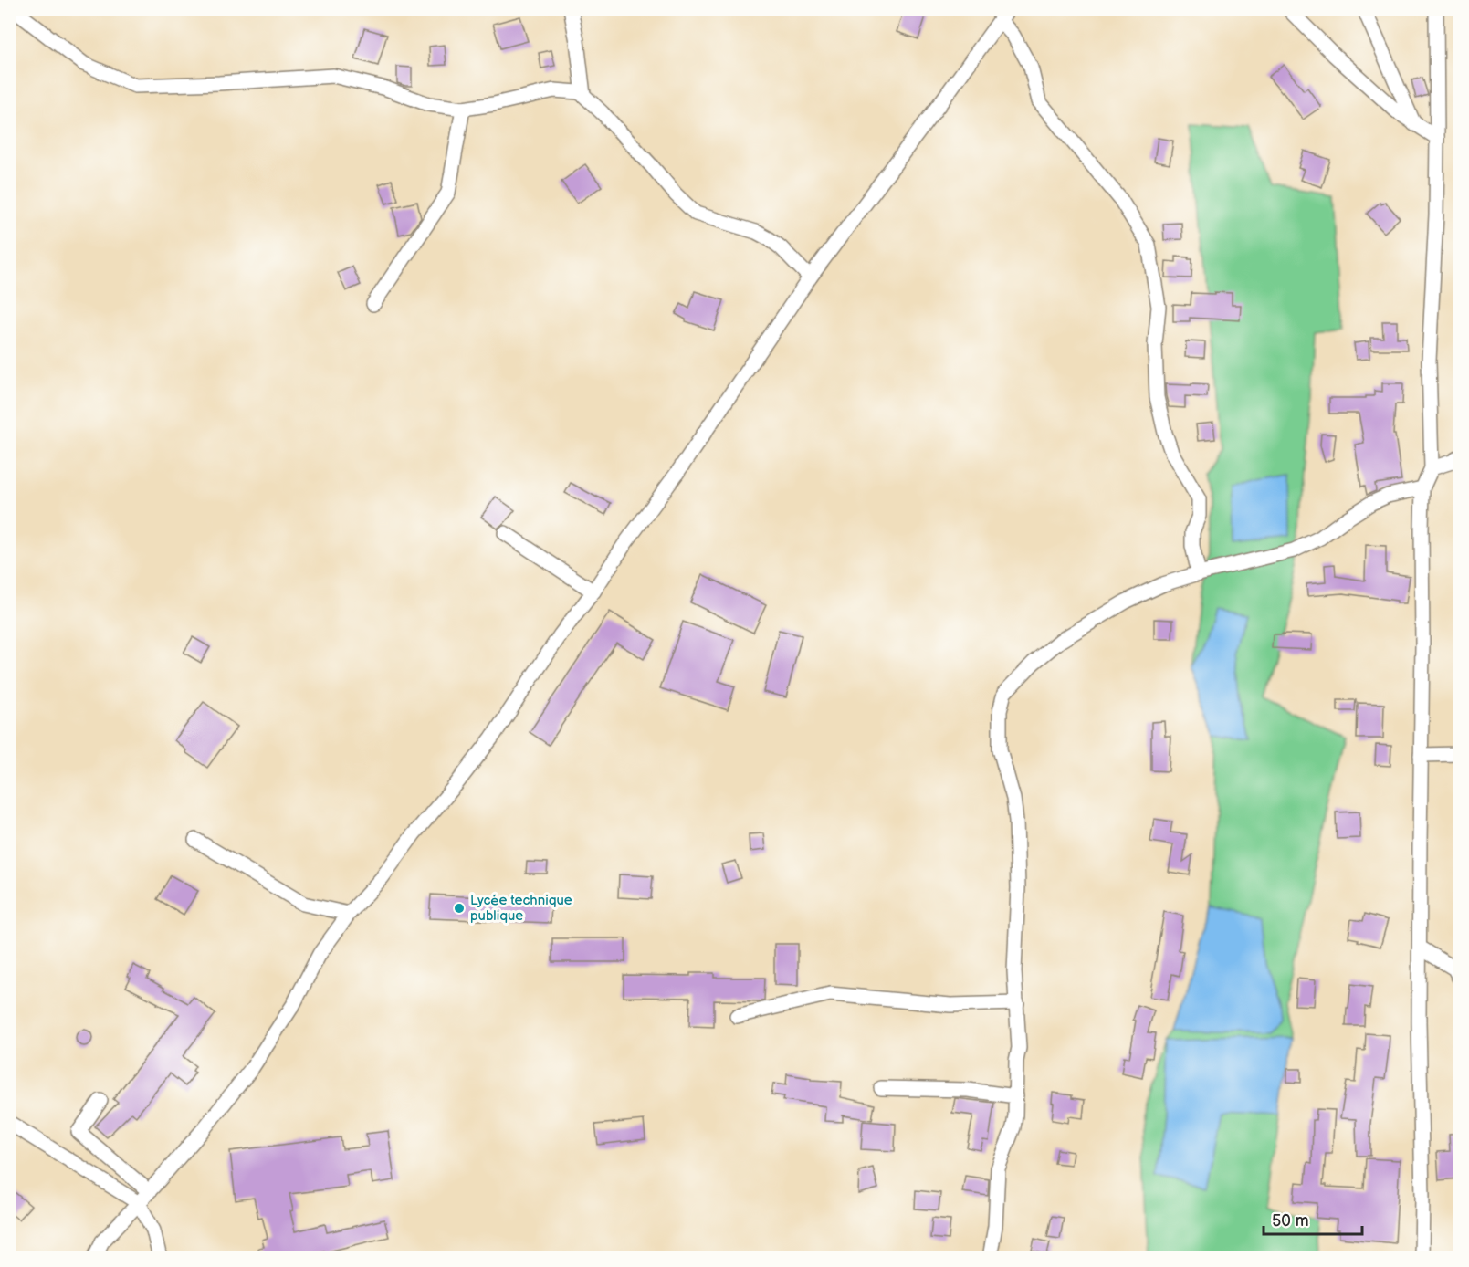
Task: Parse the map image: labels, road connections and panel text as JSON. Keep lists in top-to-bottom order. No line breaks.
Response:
{"places":["Lycée technique publique"],"scale_bar":"50 m"}
